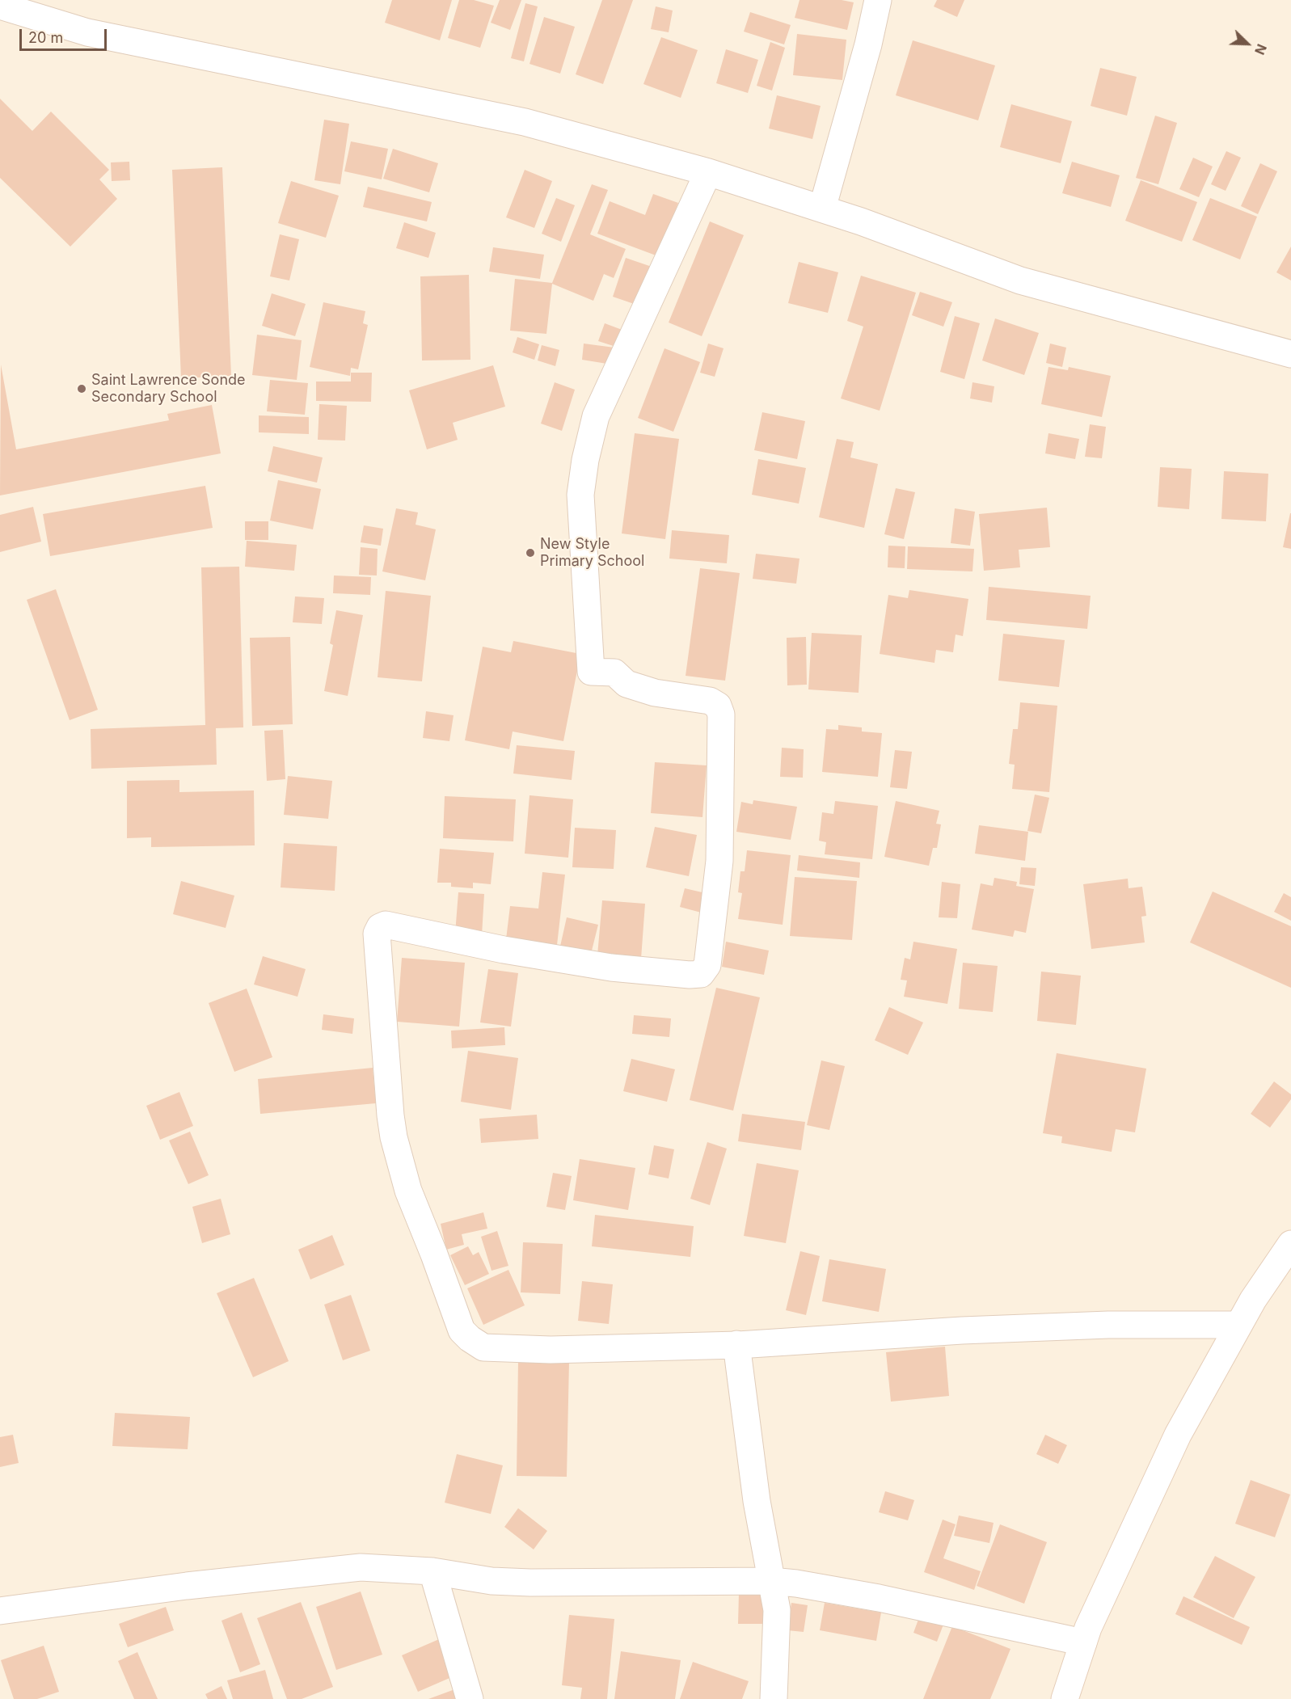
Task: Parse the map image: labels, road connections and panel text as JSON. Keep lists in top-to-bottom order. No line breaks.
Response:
{"places":["Saint Lawrence Sonde Secondary School","New Style Primary School"],"scale_bar":"20 m","north":"bottom right"}
